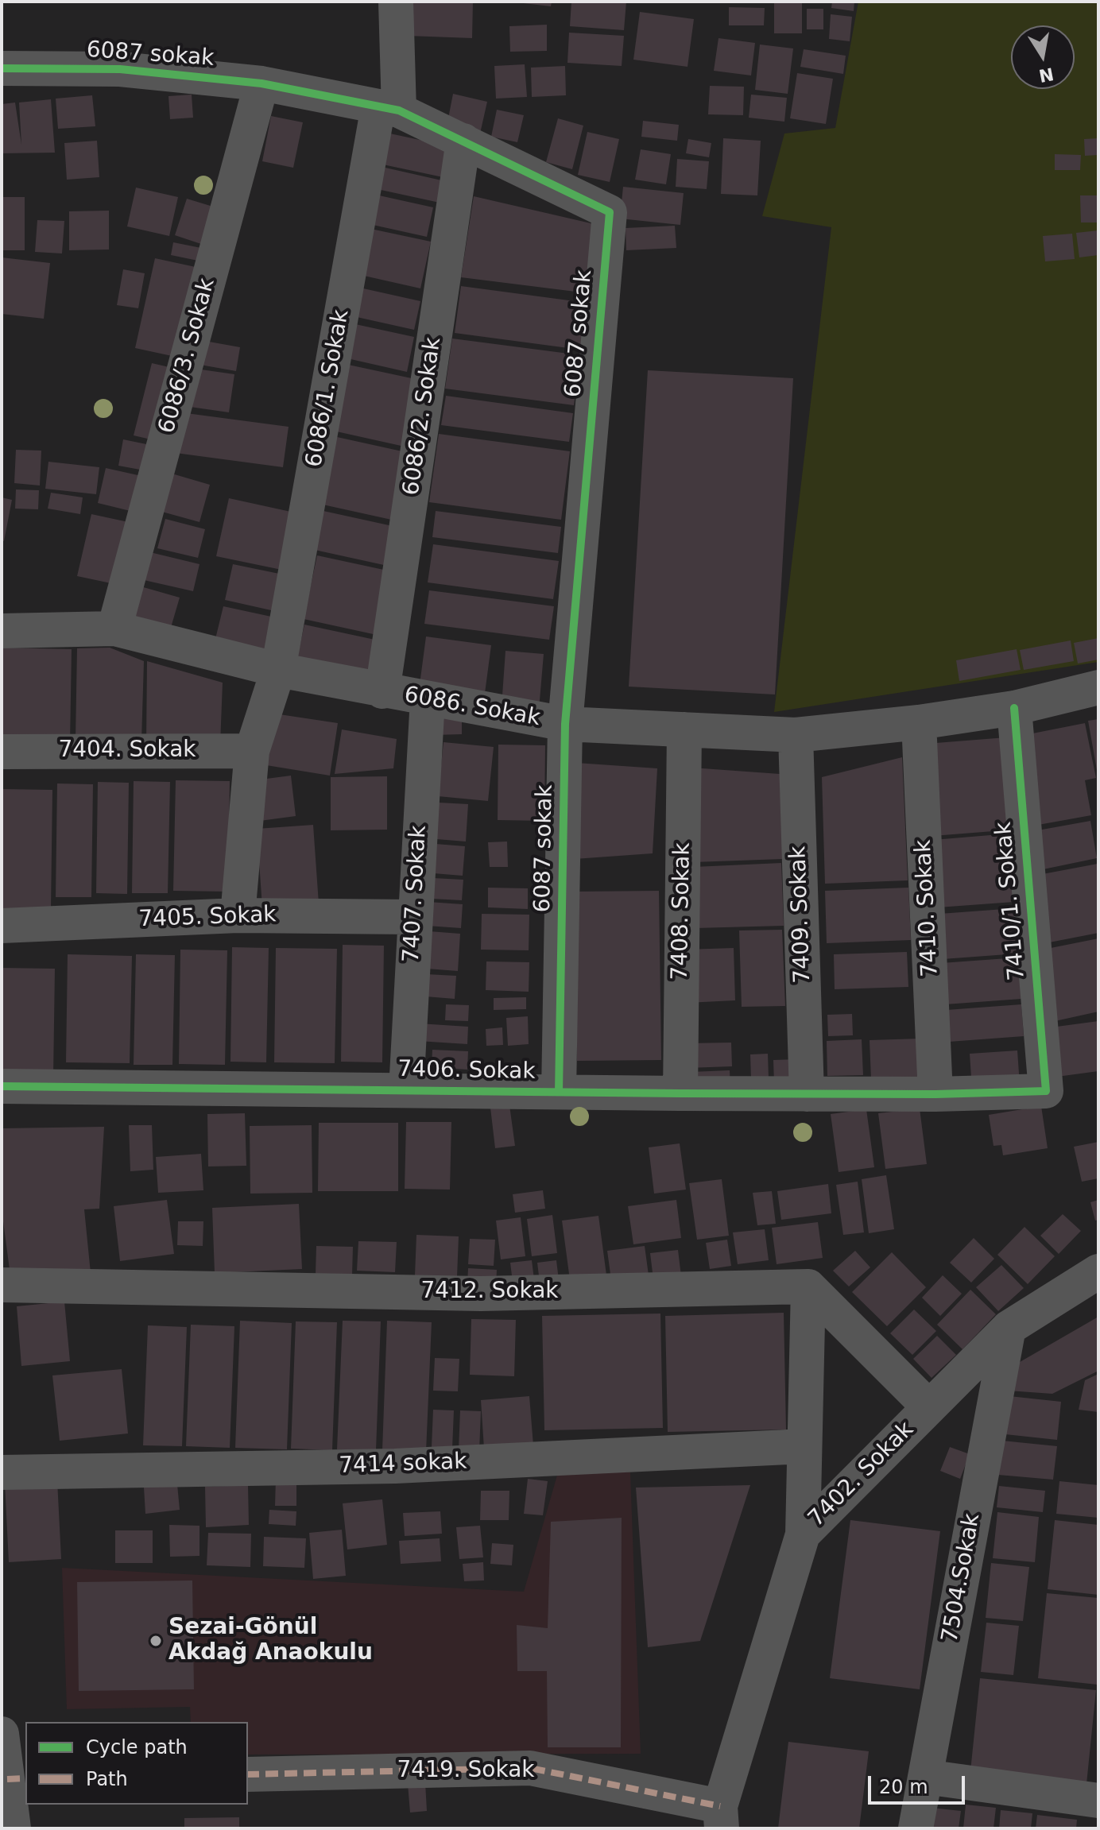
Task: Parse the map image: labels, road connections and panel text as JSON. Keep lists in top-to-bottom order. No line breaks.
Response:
{"streets":{"street":["6087 sokak","6086/3. Sokak","6086/1. Sokak","6086/2. Sokak","6086. Sokak","7404. Sokak","7407. Sokak","7410/1. Sokak","7410. Sokak","7408. Sokak","7409. Sokak","7405. Sokak","7406. Sokak","7412. Sokak","7414 sokak","7402. Sokak","7504.Sokak","7419. Sokak"]},"crossings":[["6087 sokak","6086/3. Sokak"],["6087 sokak","6086/1. Sokak"],["6087 sokak","6086/2. Sokak"],["6087 sokak","6086. Sokak"],["6087 sokak","7406. Sokak"],["6086/3. Sokak","6086. Sokak"],["6086/1. Sokak","6086. Sokak"],["6086/1. Sokak","7404. Sokak"],["6086/1. Sokak","7405. Sokak"],["6086/2. Sokak","6086. Sokak"],["6086. Sokak","7407. Sokak"],["6086. Sokak","7410/1. Sokak"],["6086. Sokak","7410. Sokak"],["6086. Sokak","7408. Sokak"],["6086. Sokak","7409. Sokak"],["7407. Sokak","7405. Sokak"],["7407. Sokak","7406. Sokak"],["7410/1. Sokak","7406. Sokak"],["7410. Sokak","7406. Sokak"],["7408. Sokak","7406. Sokak"],["7409. Sokak","7406. Sokak"],["7402. Sokak","7504.Sokak"],["7402. Sokak","7419. Sokak"]],"places":["Sezai-Gönül Akdağ Anaokulu"],"legend":["Cycle path","Path"],"scale_bar":"20 m","north":"bottom"}
